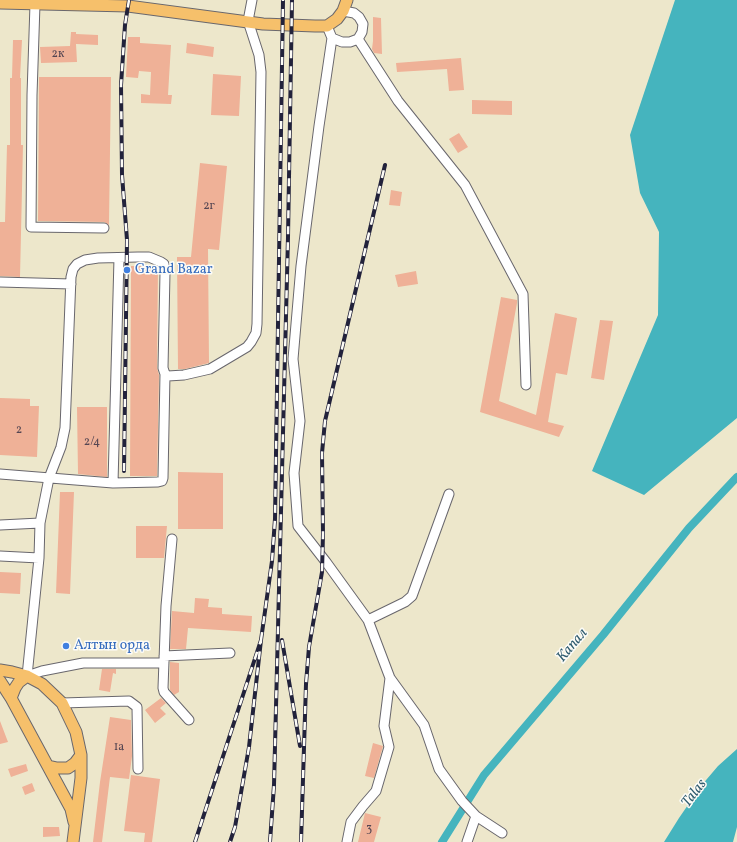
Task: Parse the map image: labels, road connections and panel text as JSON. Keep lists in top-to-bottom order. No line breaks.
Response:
{"water":["Капал","Talas"],"places":["Grand Bazar","Алтын орда"],"house_numbers":["2к","2г","2","2/4","1а","3"]}
